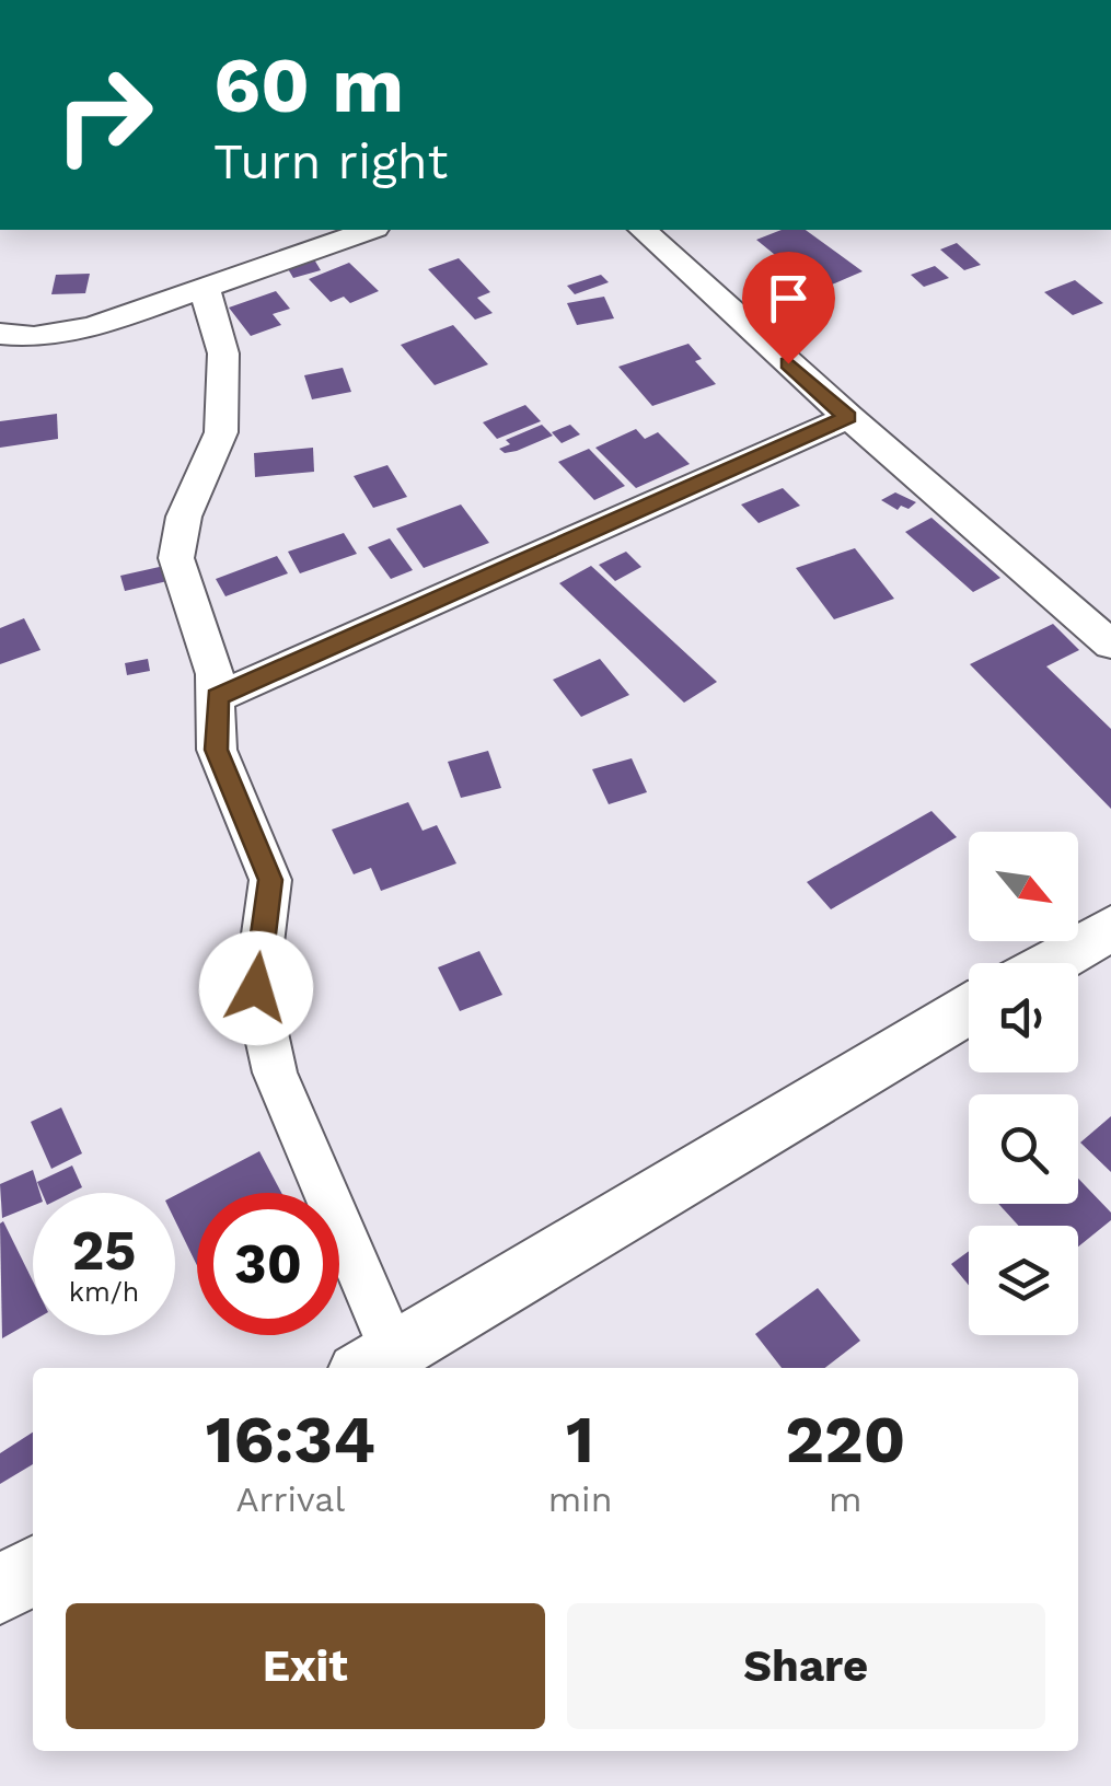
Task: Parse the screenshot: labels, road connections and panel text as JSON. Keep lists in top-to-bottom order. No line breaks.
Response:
{"north":"bottom right","page":{"turn":["60 m","Turn right"],"speed":"25 km/h","limit":"30","eta":["16:34","Arrival","1","min","220","m"],"buttons":["Exit","Share"]}}
